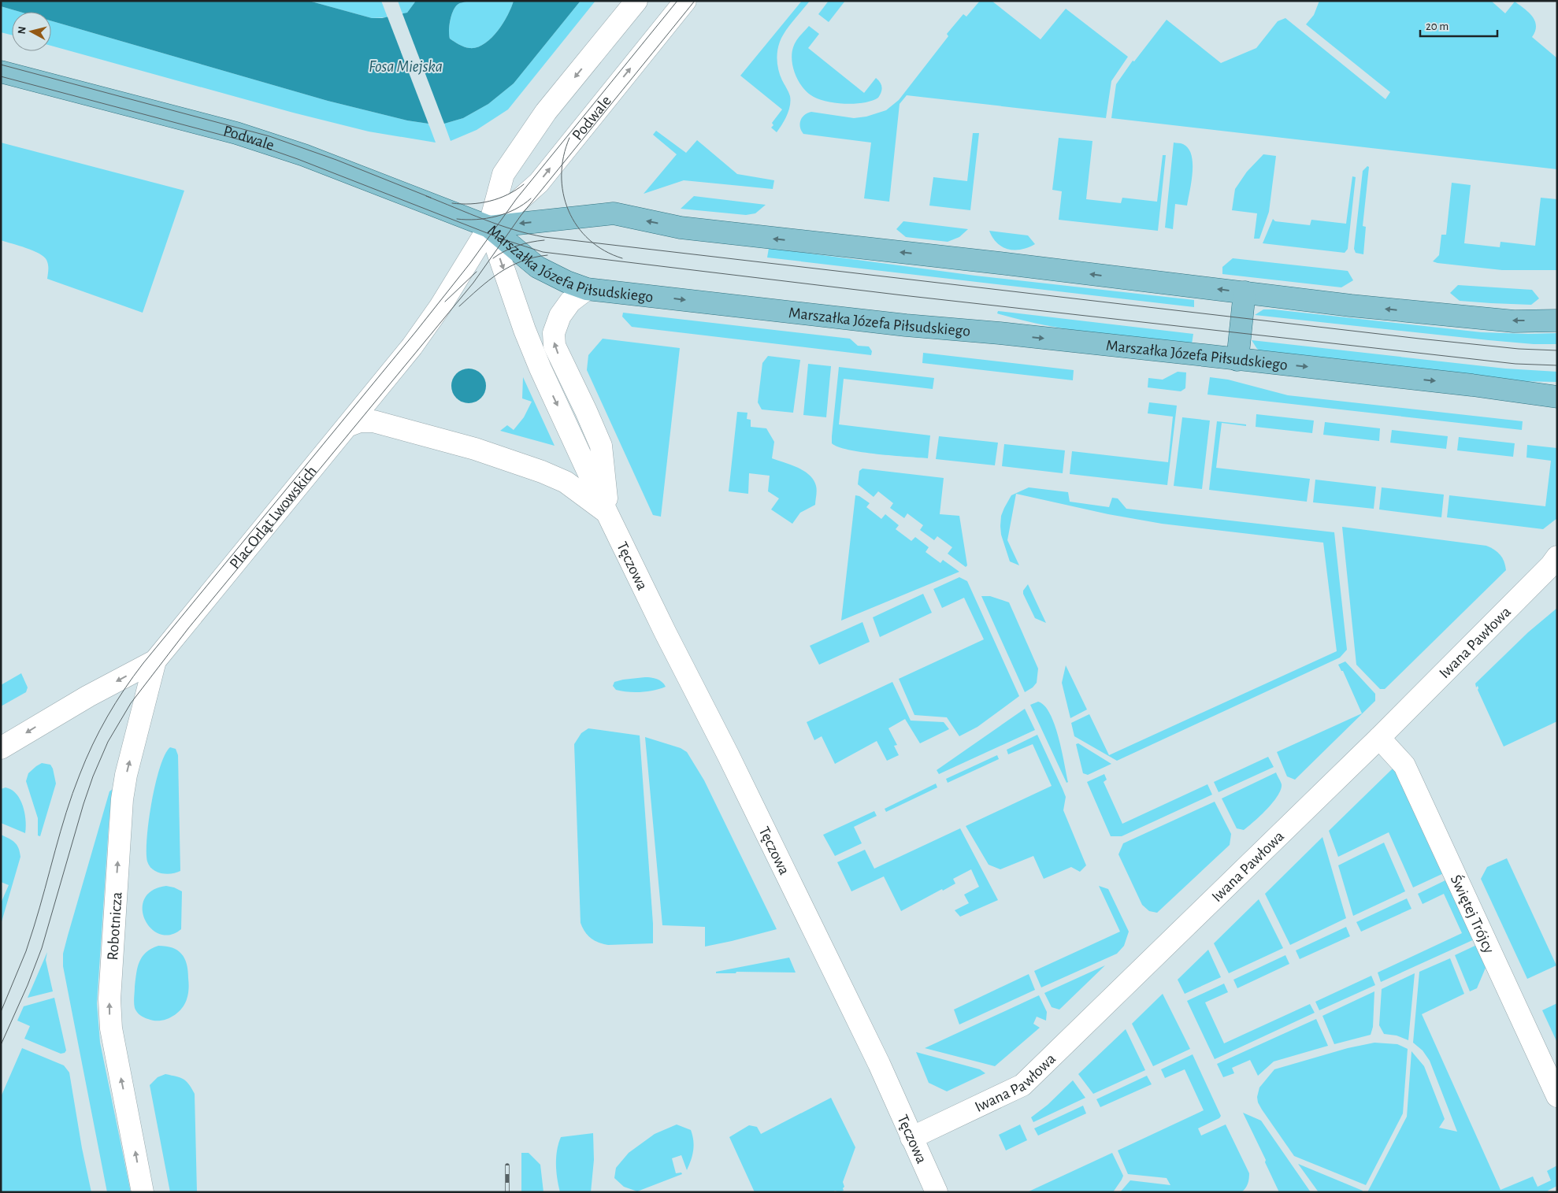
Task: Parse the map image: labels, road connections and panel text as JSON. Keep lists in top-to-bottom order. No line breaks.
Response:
{"streets":{"main road":["Podwale","Marszałka Józefa Piłsudskiego"],"street":["Plac Orląt Lwowskich","Tęczowa","Iwana Pawłowa","Świętej Trójcy","Robotnicza"]},"crossings":[["Podwale","Marszałka Józefa Piłsudskiego"],["Podwale","Plac Orląt Lwowskich"],["Podwale","Tęczowa"],["Marszałka Józefa Piłsudskiego","Plac Orląt Lwowskich"],["Marszałka Józefa Piłsudskiego","Tęczowa"],["Plac Orląt Lwowskich","Tęczowa"],["Plac Orląt Lwowskich","Robotnicza"],["Tęczowa","Iwana Pawłowa"],["Iwana Pawłowa","Świętej Trójcy"]],"one_way":["Robotnicza"],"water":["Fosa Miejska"],"scale_bar":"20 m","north":"left"}
